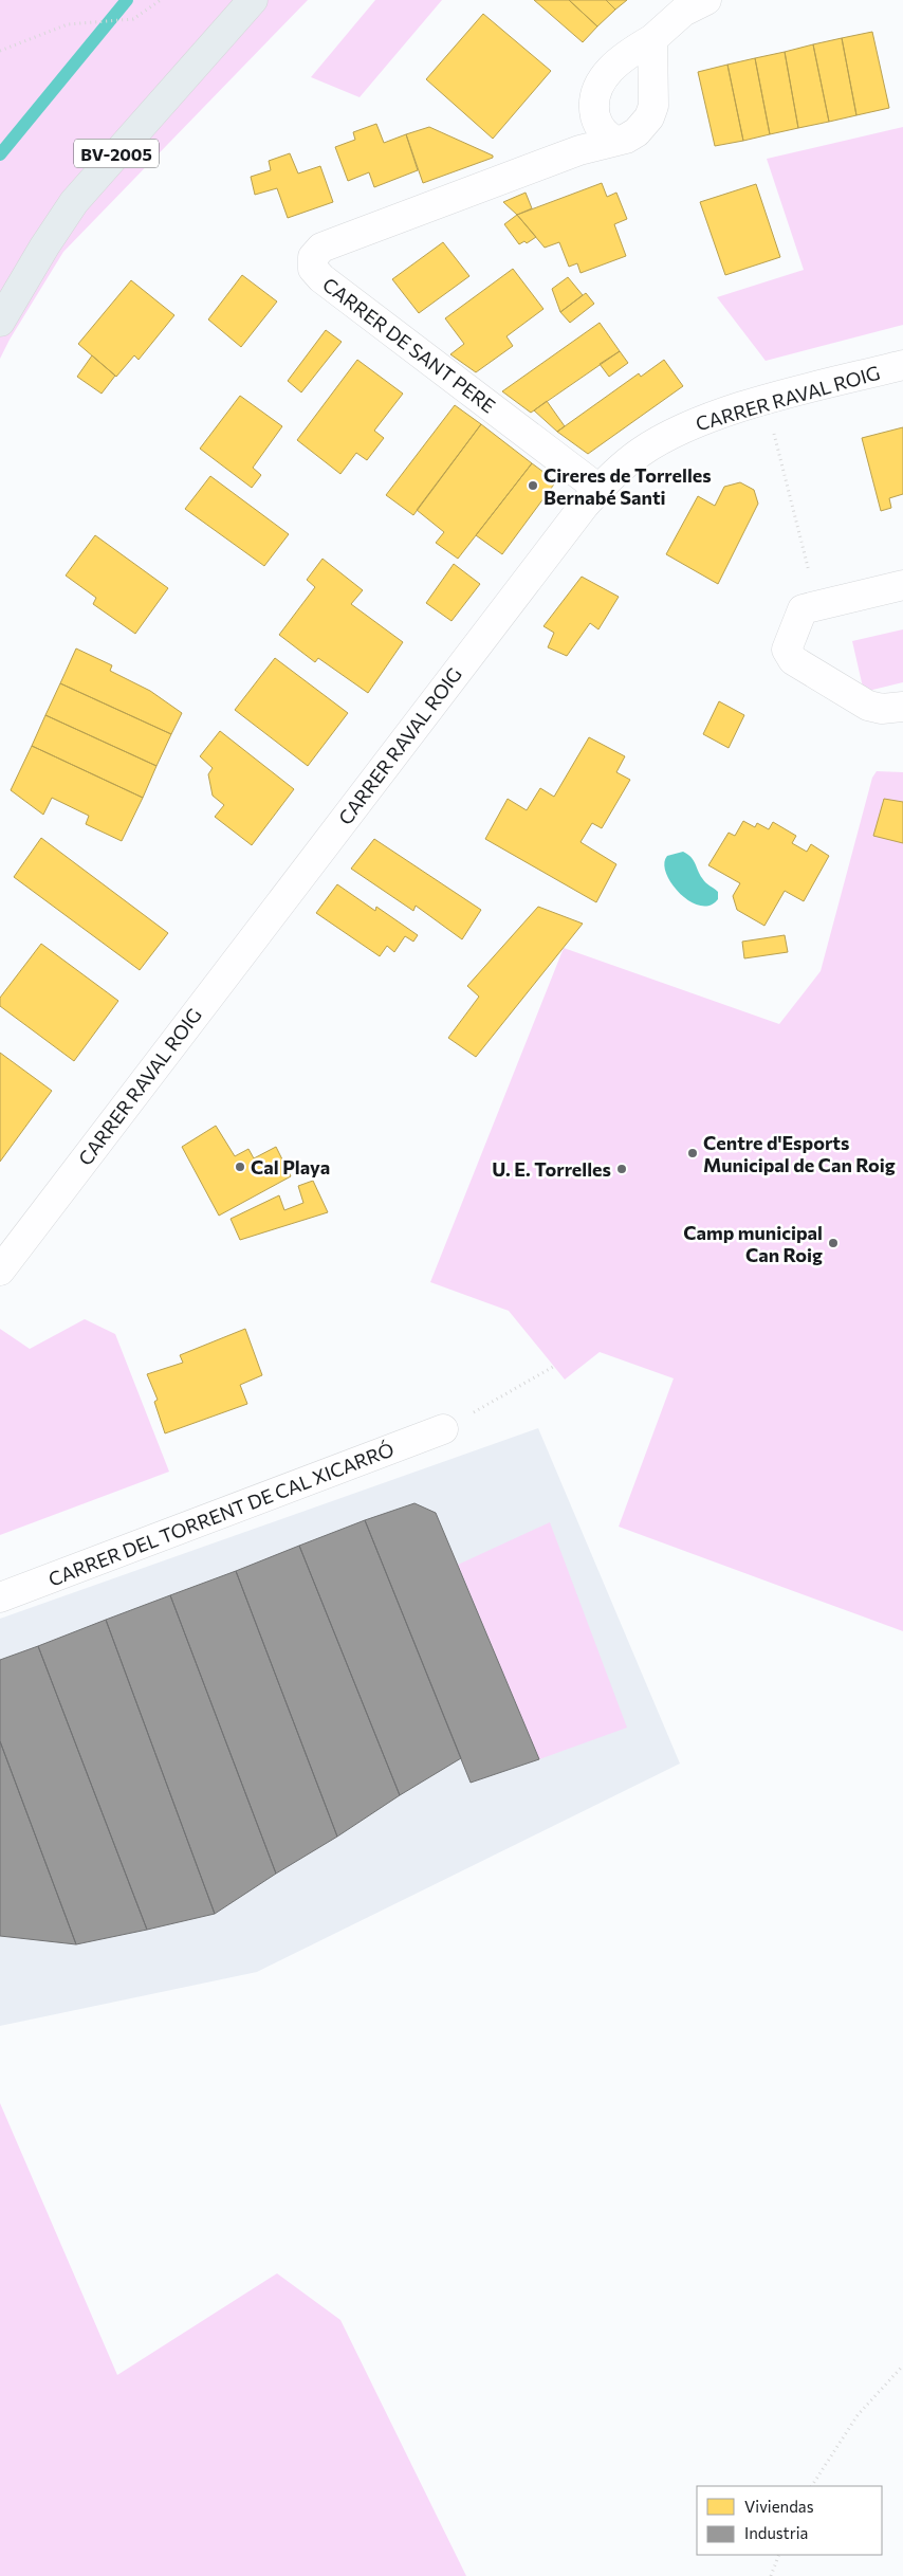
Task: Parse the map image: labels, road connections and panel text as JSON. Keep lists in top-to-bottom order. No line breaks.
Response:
{"streets":{"main road":["BV-2005"],"street":["CARRER DE SANT PERE","CARRER RAVAL ROIG","CARRER DEL TORRENT DE CAL XICARRÓ"]},"crossings":[["CARRER DE SANT PERE","CARRER RAVAL ROIG"]],"places":["Cireres de Torrelles Bernabé Santi","Centre d'Esports Municipal de Can Roig","Cal Playa","U. E. Torrelles","Camp municipal Can Roig"],"legend":["Viviendas","Industria"]}
